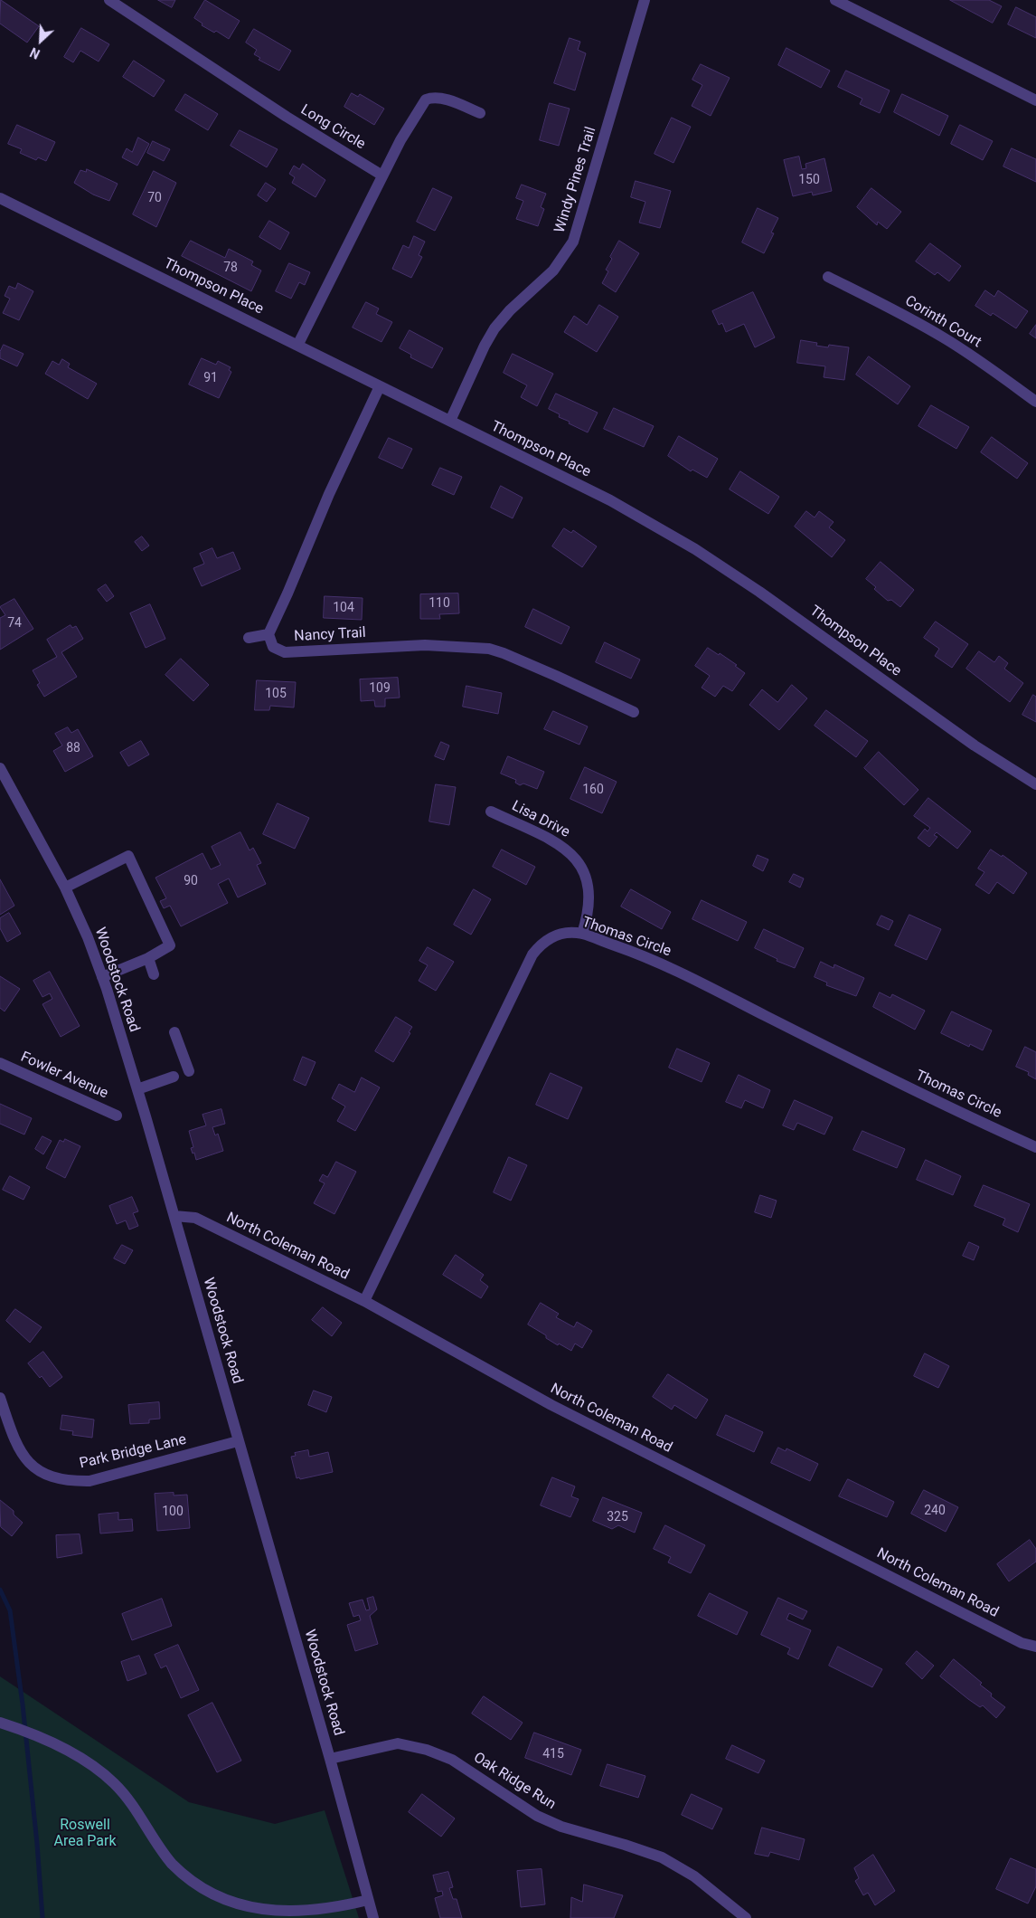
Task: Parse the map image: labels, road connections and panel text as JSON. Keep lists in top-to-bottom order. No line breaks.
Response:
{"streets":{"street":["Long Circle","Windy Pines Trail","Thompson Place","Corinth Court","Nancy Trail","Lisa Drive","Thomas Circle","Woodstock Road","Fowler Avenue","North Coleman Road","Park Bridge Lane","Oak Ridge Run"]},"crossings":[["Windy Pines Trail","Thompson Place"],["Thompson Place","Nancy Trail"],["Lisa Drive","Thomas Circle"],["Thomas Circle","North Coleman Road"],["Woodstock Road","North Coleman Road"],["Woodstock Road","Park Bridge Lane"],["Woodstock Road","Oak Ridge Run"]],"parks":["Roswell Area Park"],"house_numbers":["150","70","78","91","110","104","74","109","105","88","160","90","240","100","325","415"],"north":"bottom left"}
